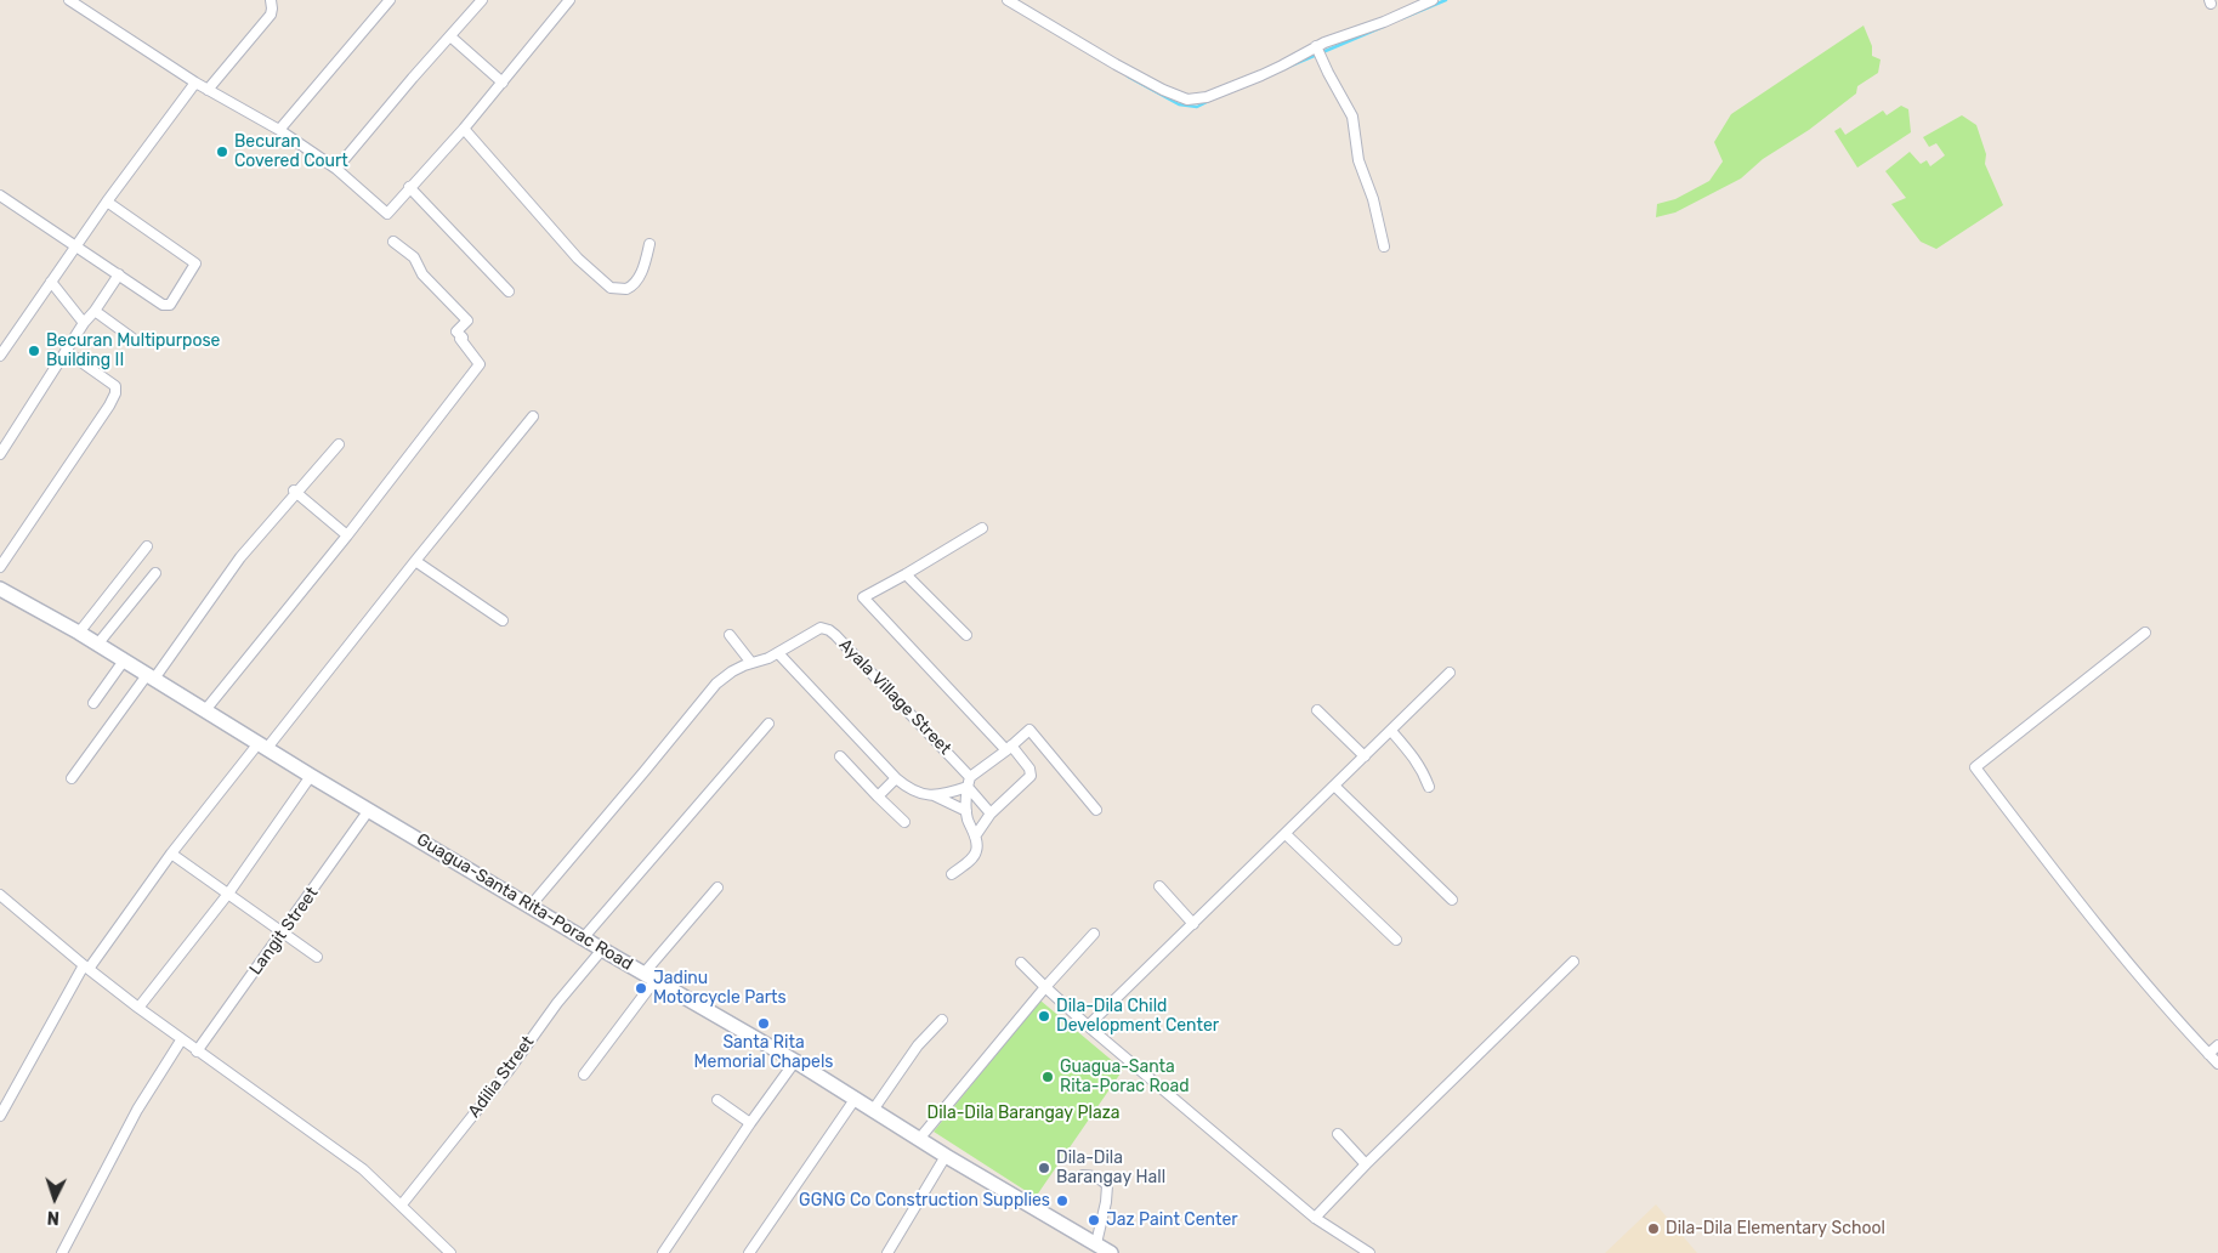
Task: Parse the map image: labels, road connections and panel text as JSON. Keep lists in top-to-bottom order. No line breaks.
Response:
{"streets":{"main road":["Guagua-Santa Rita-Porac Road"],"street":["Ayala Village Street","Langit Street","Adilia Street"]},"crossings":[["Ayala Village Street","Guagua-Santa Rita-Porac Road"],["Guagua-Santa Rita-Porac Road","Langit Street"],["Guagua-Santa Rita-Porac Road","Adilia Street"]],"parks":["Dila-Dila Barangay Plaza"],"places":["Becuran Covered Court","Becuran Multipurpose Building II","Jadinu Motorcycle Parts","Dila-Dila Child Development Center","Santa Rita Memorial Chapels","Guagua-Santa Rita-Porac Road","Dila-Dila Barangay Hall","GGNG Co Construction Supplies","Jaz Paint Center","Dila-Dila Elementary School"],"north":"bottom"}
